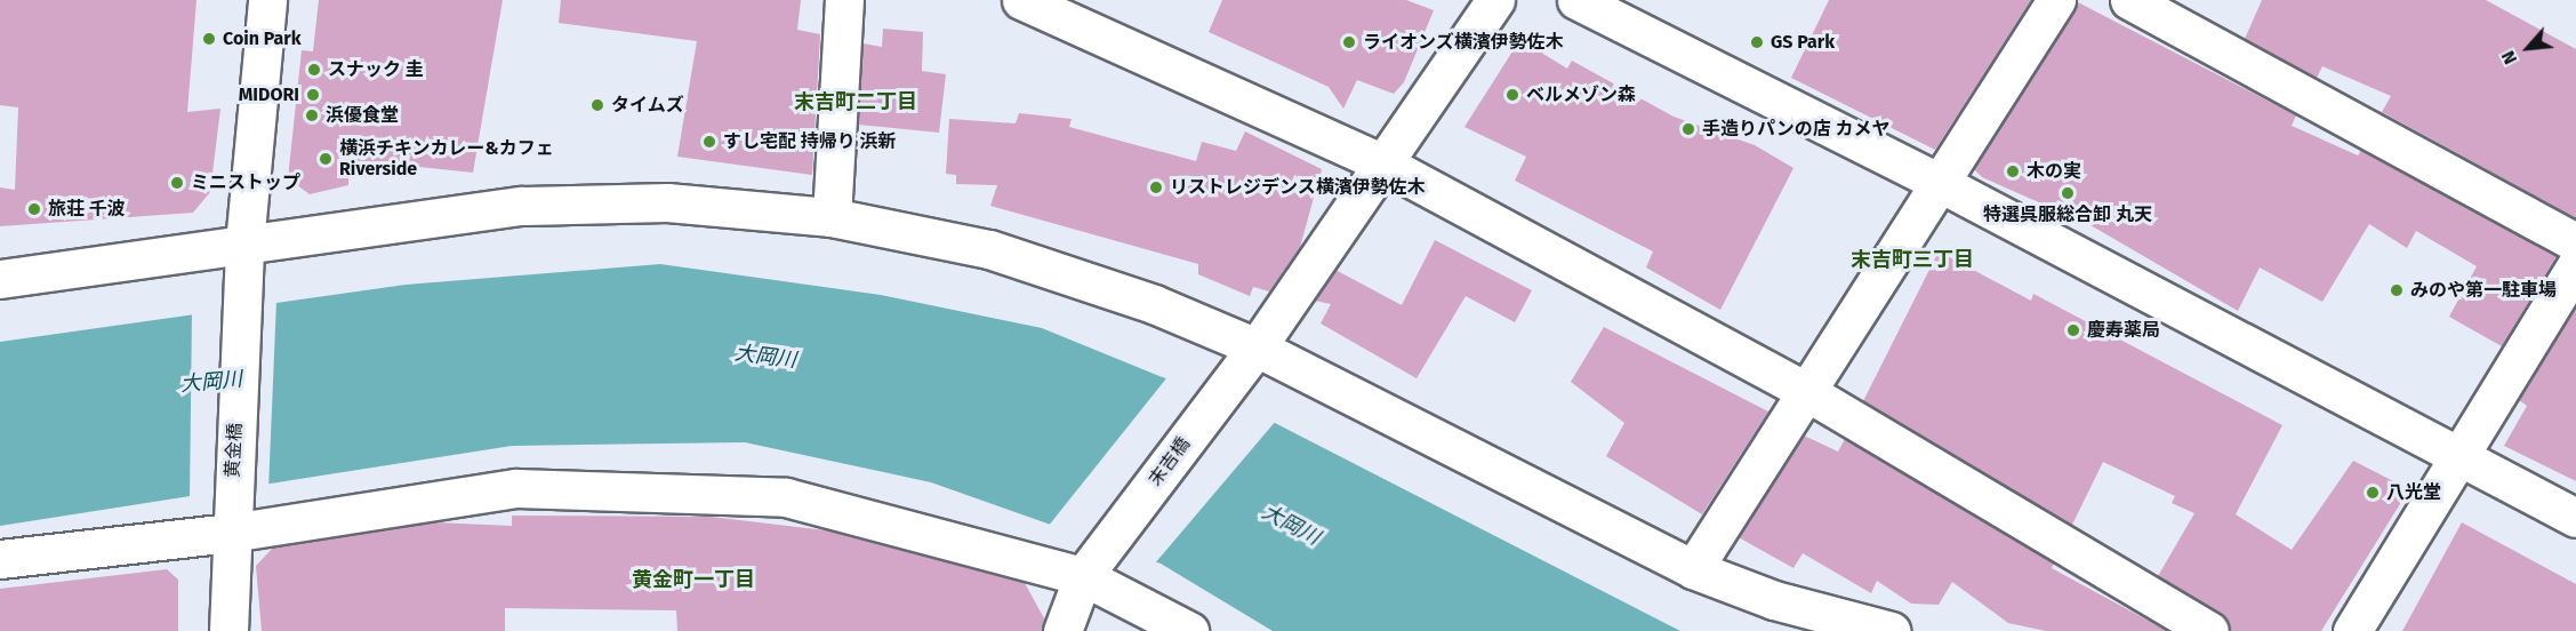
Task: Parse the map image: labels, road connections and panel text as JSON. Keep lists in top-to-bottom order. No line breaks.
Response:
{"streets":{"street":["黄金橋","末吉橋"]},"districts":["末吉町二丁目","末吉町三丁目","黄金町一丁目"],"water":["大岡川"],"places":["Coin Park","ライオンズ横濱伊勢佐木","GS Park","スナック 圭","MIDORI","ベルメゾン森","タイムズ","浜優食堂","手造りパンの店 カメヤ","すし宅配 持帰り 浜新","横浜チキンカレー&カフェ Riverside","木の実","ミニストップ","リストレジデンス横濱伊勢佐木","特選呉服総合卸 丸天","旅荘 千波","みのや第一駐車場","慶寿薬局","八光堂"],"north":"bottom left"}
